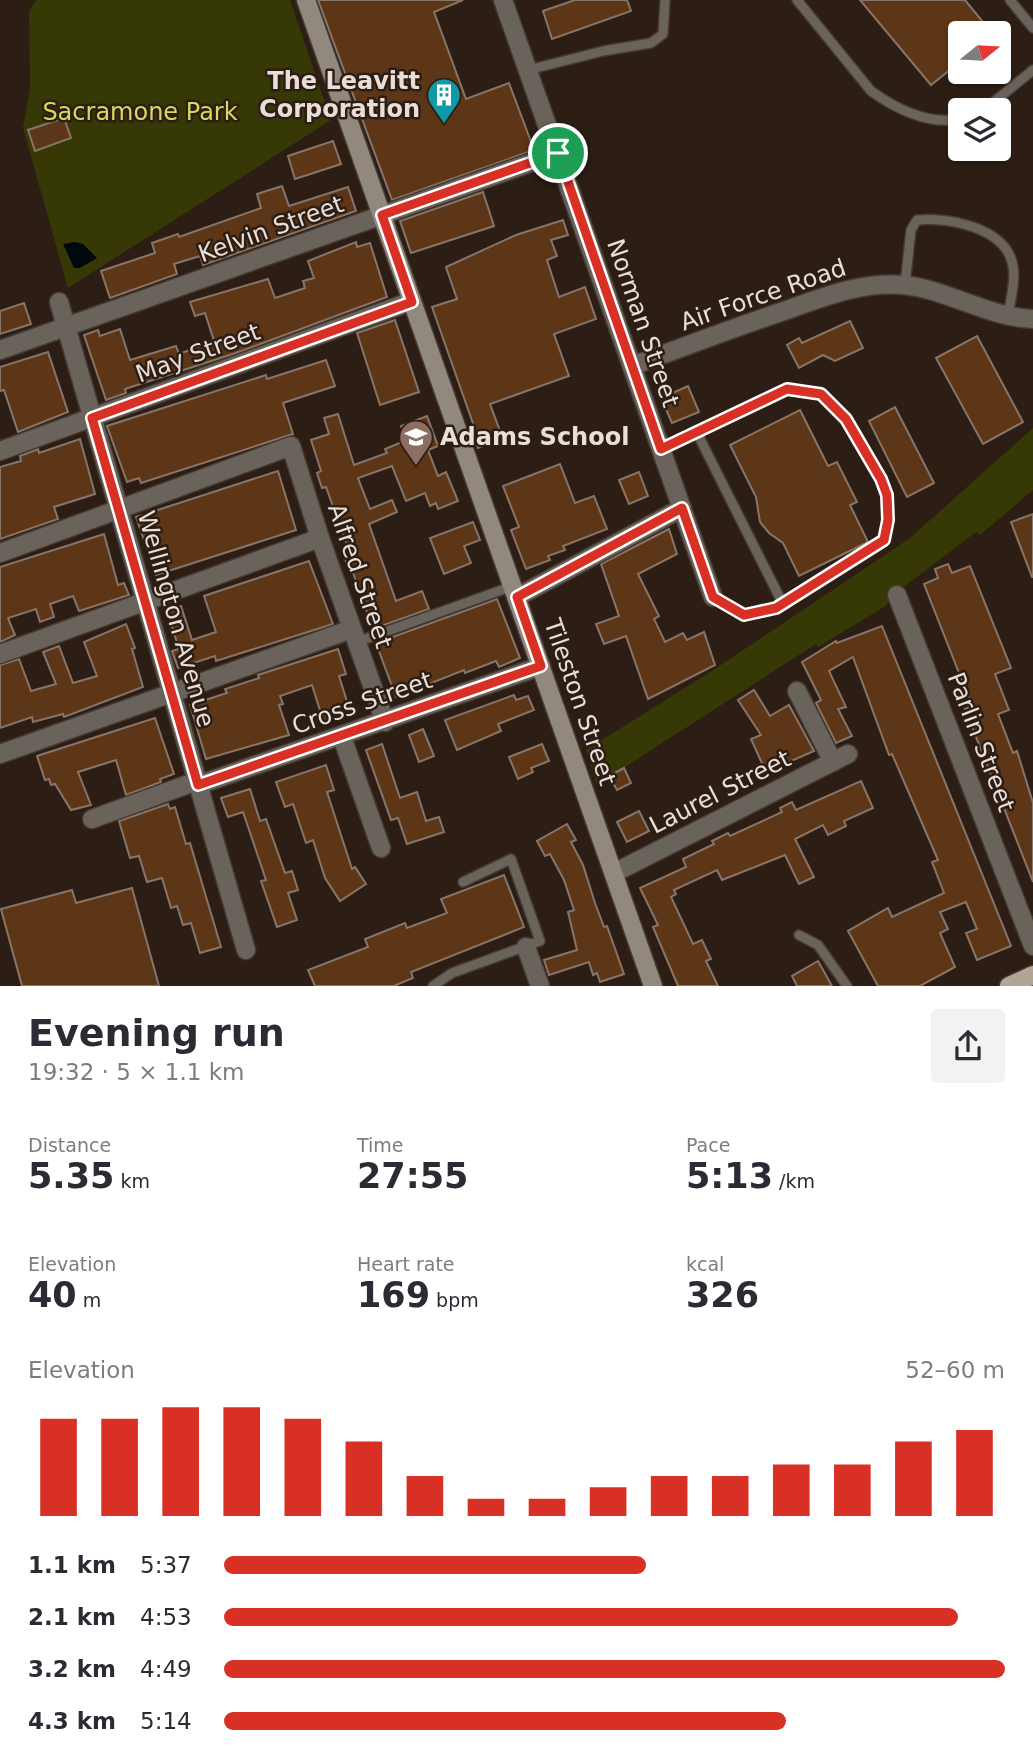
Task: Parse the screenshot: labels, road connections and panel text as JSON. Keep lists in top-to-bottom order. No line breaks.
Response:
{"streets":{"main road":["Tileston Street"],"street":["Kelvin Street","Air Force Road","Norman Street","May Street","Alfred Street","Wellington Avenue","Cross Street","Parlin Street","Laurel Street"]},"crossings":[["Kelvin Street","Norman Street"],["Kelvin Street","Wellington Avenue"],["Kelvin Street","Tileston Street"],["Air Force Road","Norman Street"],["May Street","Wellington Avenue"],["May Street","Tileston Street"],["Alfred Street","Wellington Avenue"],["Alfred Street","Cross Street"],["Wellington Avenue","Cross Street"],["Tileston Street","Cross Street"],["Tileston Street","Laurel Street"]],"parks":["Sacramone Park"],"places":{"building":["The Leavitt Corporation"],"school or university":["Adams School"]},"north":"right","page":{"heading":["Evening run","19:32 · 5 × 1.1 km"],"stats":[["Distance","5.35 km"],["Time","27:55"],["Pace","5:13 /km"],["Elevation","40 m"],["Heart rate","169 bpm"],["kcal","326"]],"chart":["Elevation","52–60 m"],"list":[{"name":"1.1 km","note":"5:37"},{"name":"2.1 km","note":"4:53"},{"name":"3.2 km","note":"4:49"},{"name":"4.3 km","note":"5:14"}]}}
